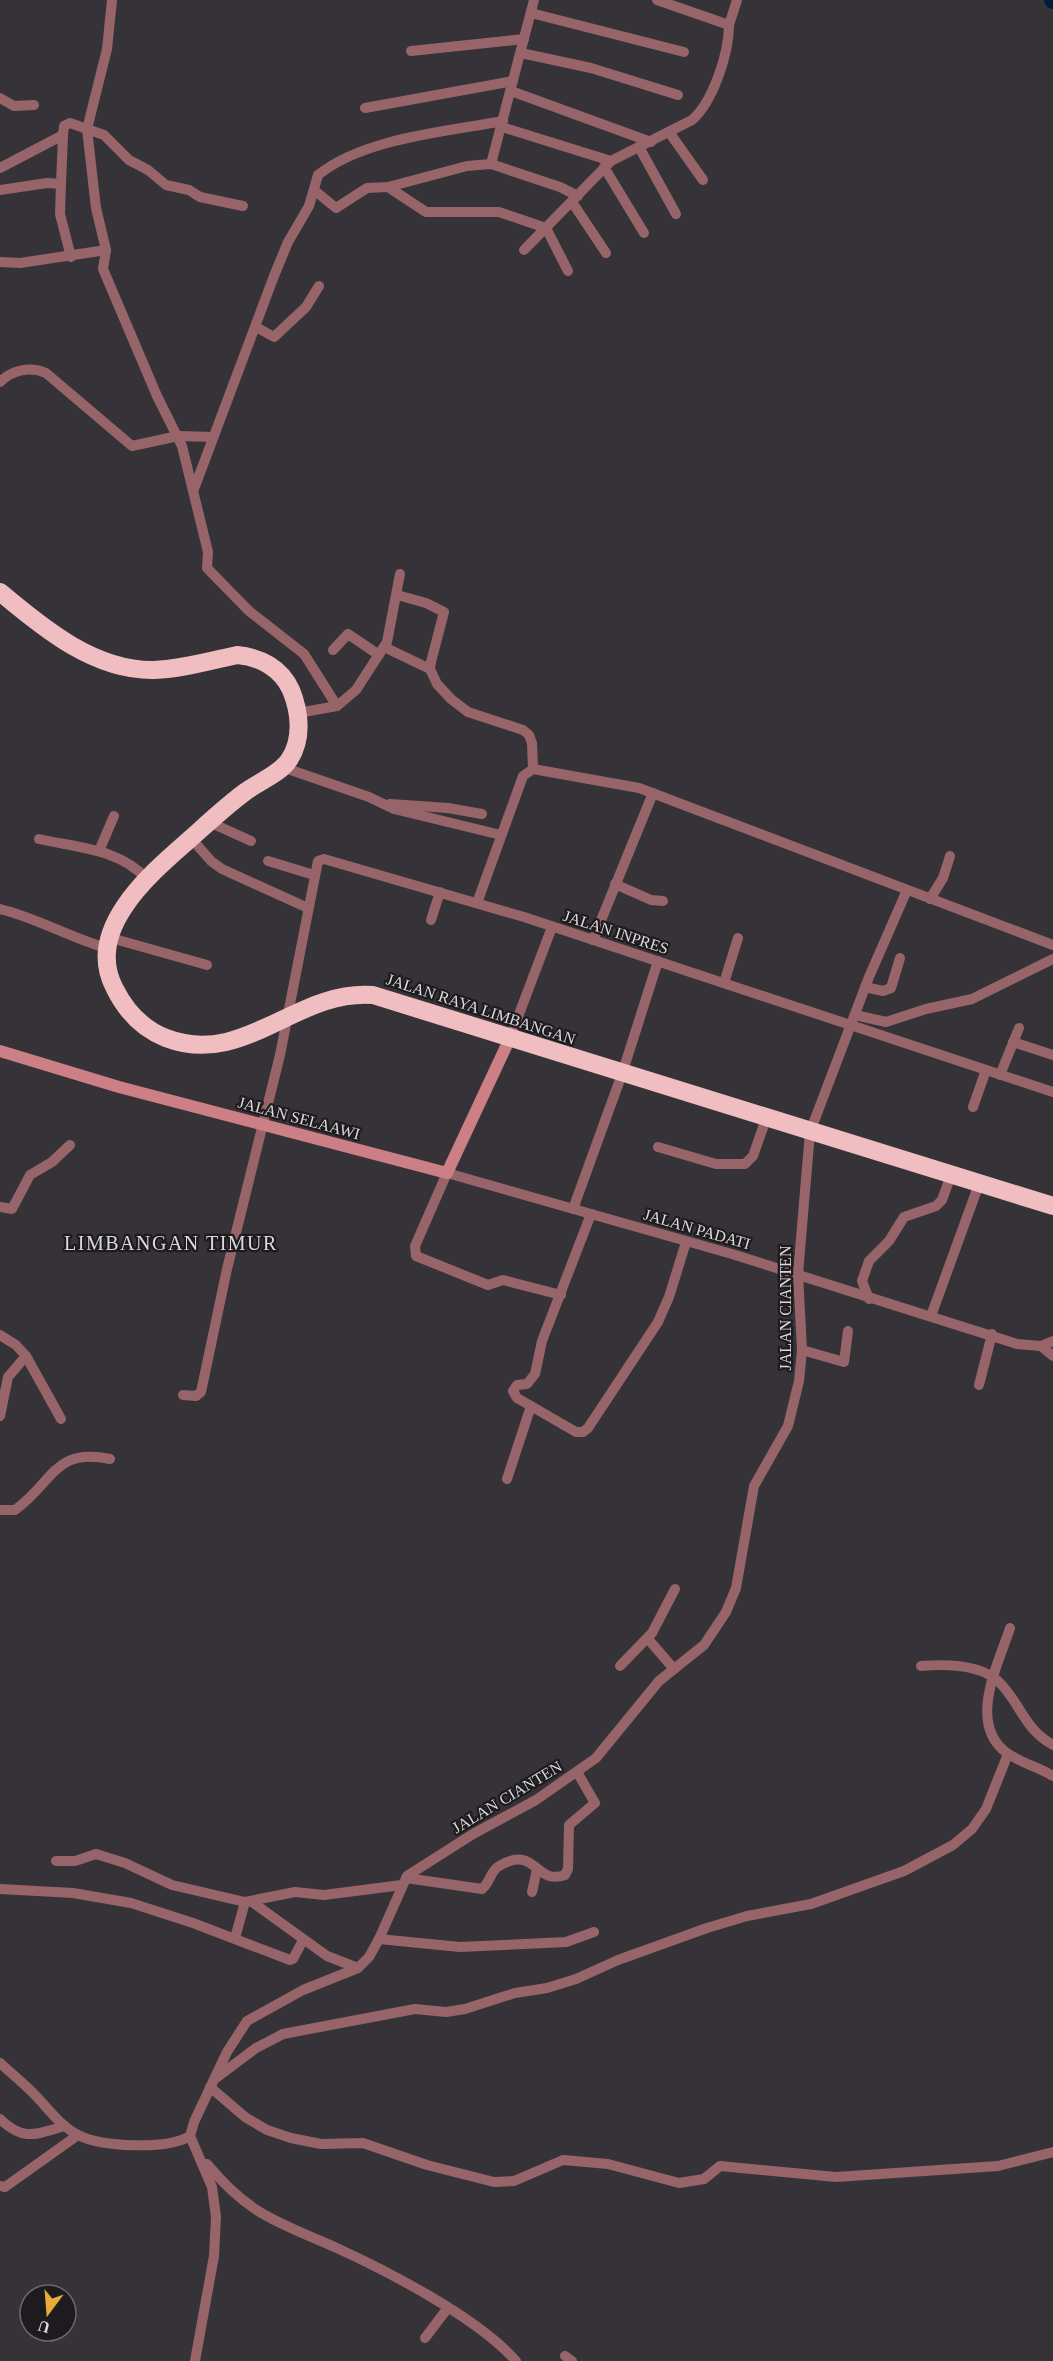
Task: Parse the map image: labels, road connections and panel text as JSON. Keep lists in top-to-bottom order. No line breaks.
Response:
{"streets":{"highway":["JALAN RAYA LIMBANGAN"],"street":["JALAN INPRES","JALAN SELAAWI","JALAN PADATI","JALAN CIANTEN"]},"crossings":[["JALAN INPRES","JALAN CIANTEN"],["JALAN RAYA LIMBANGAN","JALAN CIANTEN"],["JALAN SELAAWI","JALAN PADATI"],["JALAN PADATI","JALAN CIANTEN"]],"districts":["LIMBANGAN TIMUR"],"north":"bottom"}
